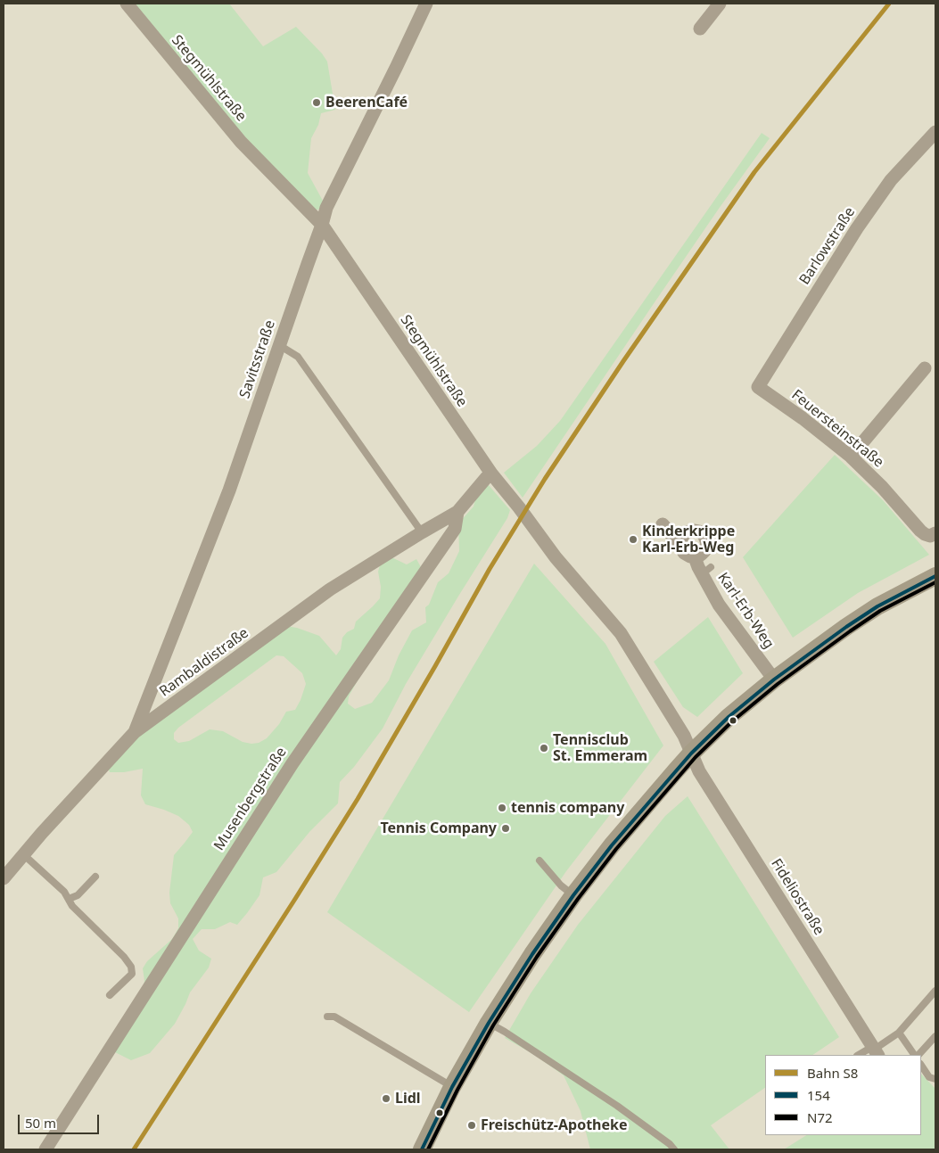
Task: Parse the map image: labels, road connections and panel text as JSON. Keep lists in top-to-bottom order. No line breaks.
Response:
{"streets":{"street":["Stegmühlstraße","Barlowstraße","Savitsstraße","Feuersteinstraße","Karl-Erb-Weg","Rambaldistraße","Musenbergstraße","Fideliostraße"]},"crossings":[["Stegmühlstraße","Savitsstraße"],["Stegmühlstraße","Musenbergstraße"],["Stegmühlstraße","Fideliostraße"],["Barlowstraße","Feuersteinstraße"],["Savitsstraße","Rambaldistraße"],["Rambaldistraße","Musenbergstraße"]],"places":["BeerenCafé","Kinderkrippe Karl-Erb-Weg","Tennisclub St. Emmeram","tennis company","Tennis Company","Lidl","Freischütz-Apotheke"],"lines":["rail line S8","transit line 154","transit line N72"],"legend":["Bahn S8","154","N72"],"scale_bar":"50 m"}
